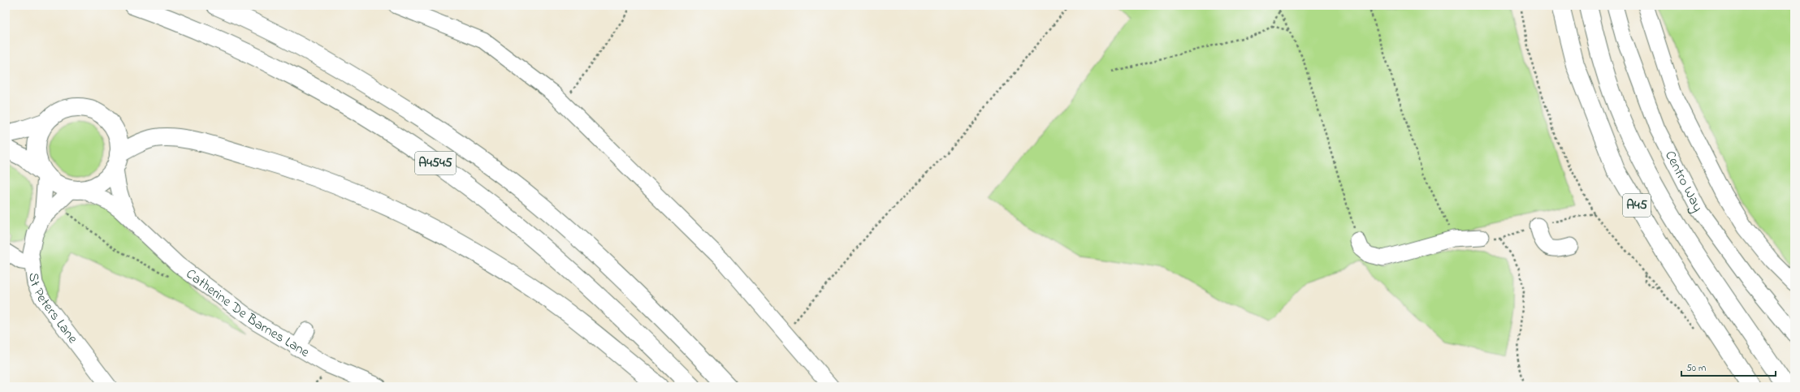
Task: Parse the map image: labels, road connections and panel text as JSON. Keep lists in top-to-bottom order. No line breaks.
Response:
{"streets":{"main road":["A4545","A45"],"street":["Centro Way","St Peters Lane","Catherine De Barnes Lane"]},"crossings":[["St Peters Lane","Catherine De Barnes Lane"]],"scale_bar":"50 m"}
